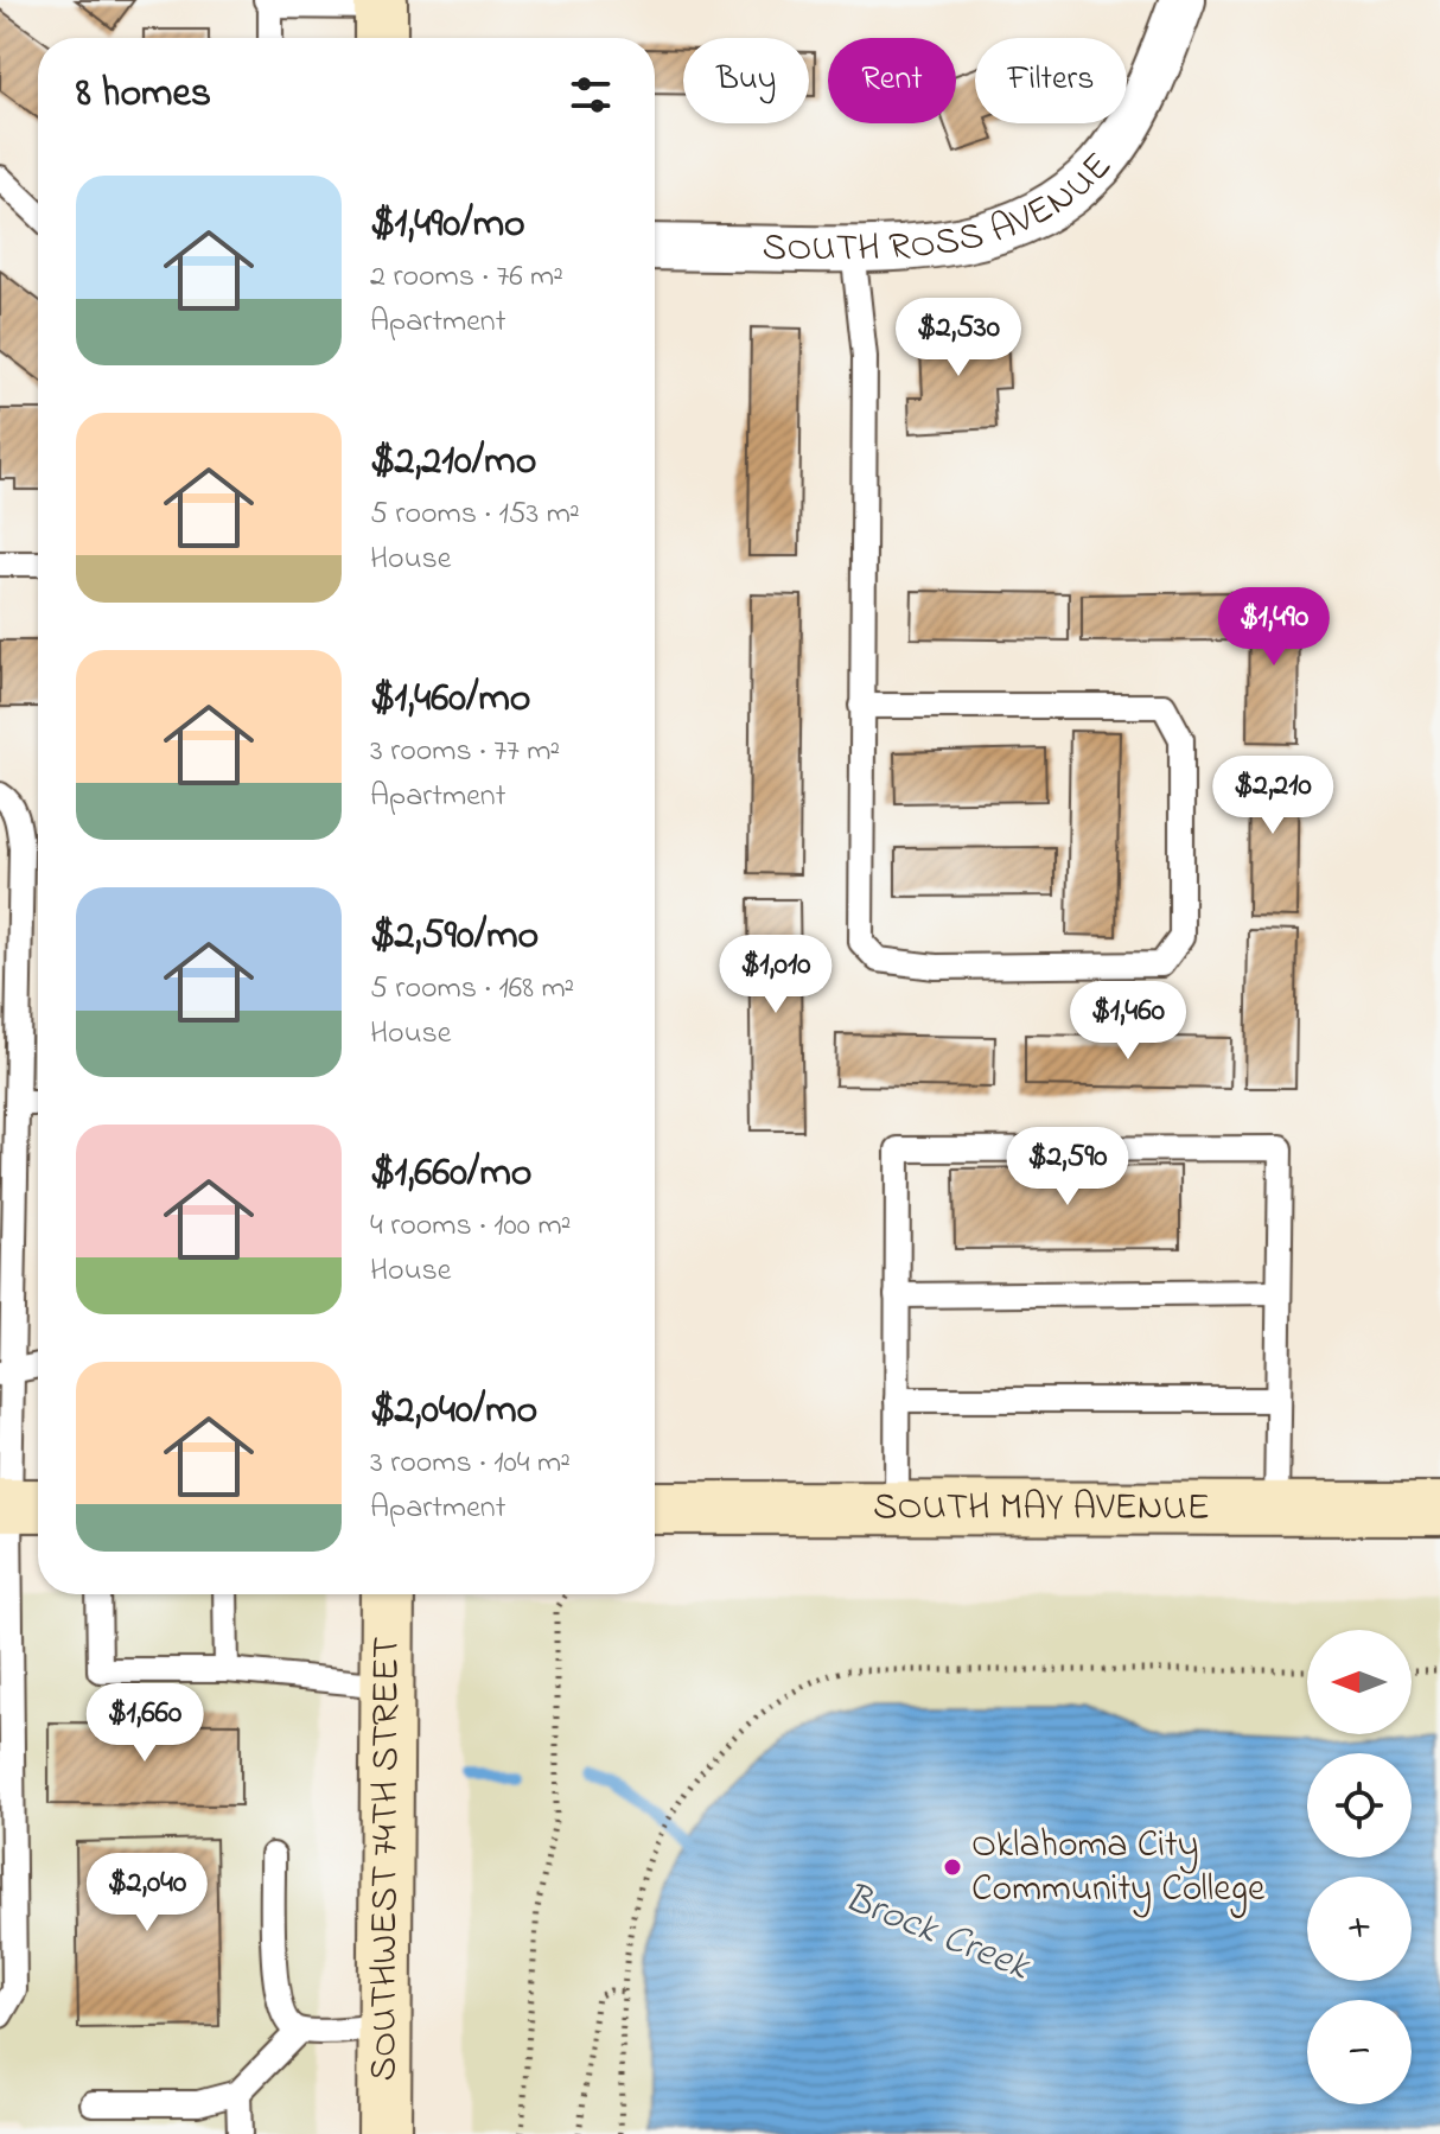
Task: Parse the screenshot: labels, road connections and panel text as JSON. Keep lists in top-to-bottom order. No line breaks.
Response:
{"streets":{"main road":["SOUTH MAY AVENUE","SOUTHWEST 74TH STREET"],"street":["SOUTH ROSS AVENUE"]},"water":["Brock Creek"],"places":["Oklahoma City Community College"],"north":"left","page":{"chip":["Buy","Rent","Filters"],"heading":"8 homes","list":[{"name":"$1,490/mo","note":"2 rooms · 76 m² · Apartment"},{"name":"$2,210/mo","note":"5 rooms · 153 m² · House"},{"name":"$1,460/mo","note":"3 rooms · 77 m² · Apartment"},{"name":"$2,590/mo","note":"5 rooms · 168 m² · House"},{"name":"$1,660/mo","note":"4 rooms · 100 m² · House"},{"name":"$2,040/mo","note":"3 rooms · 104 m² · Apartment"}],"price":["$2,530","$1,490","$2,210","$1,010","$1,460","$2,590","$1,660","$2,040"],"map_buttons":["+","−"]}}
